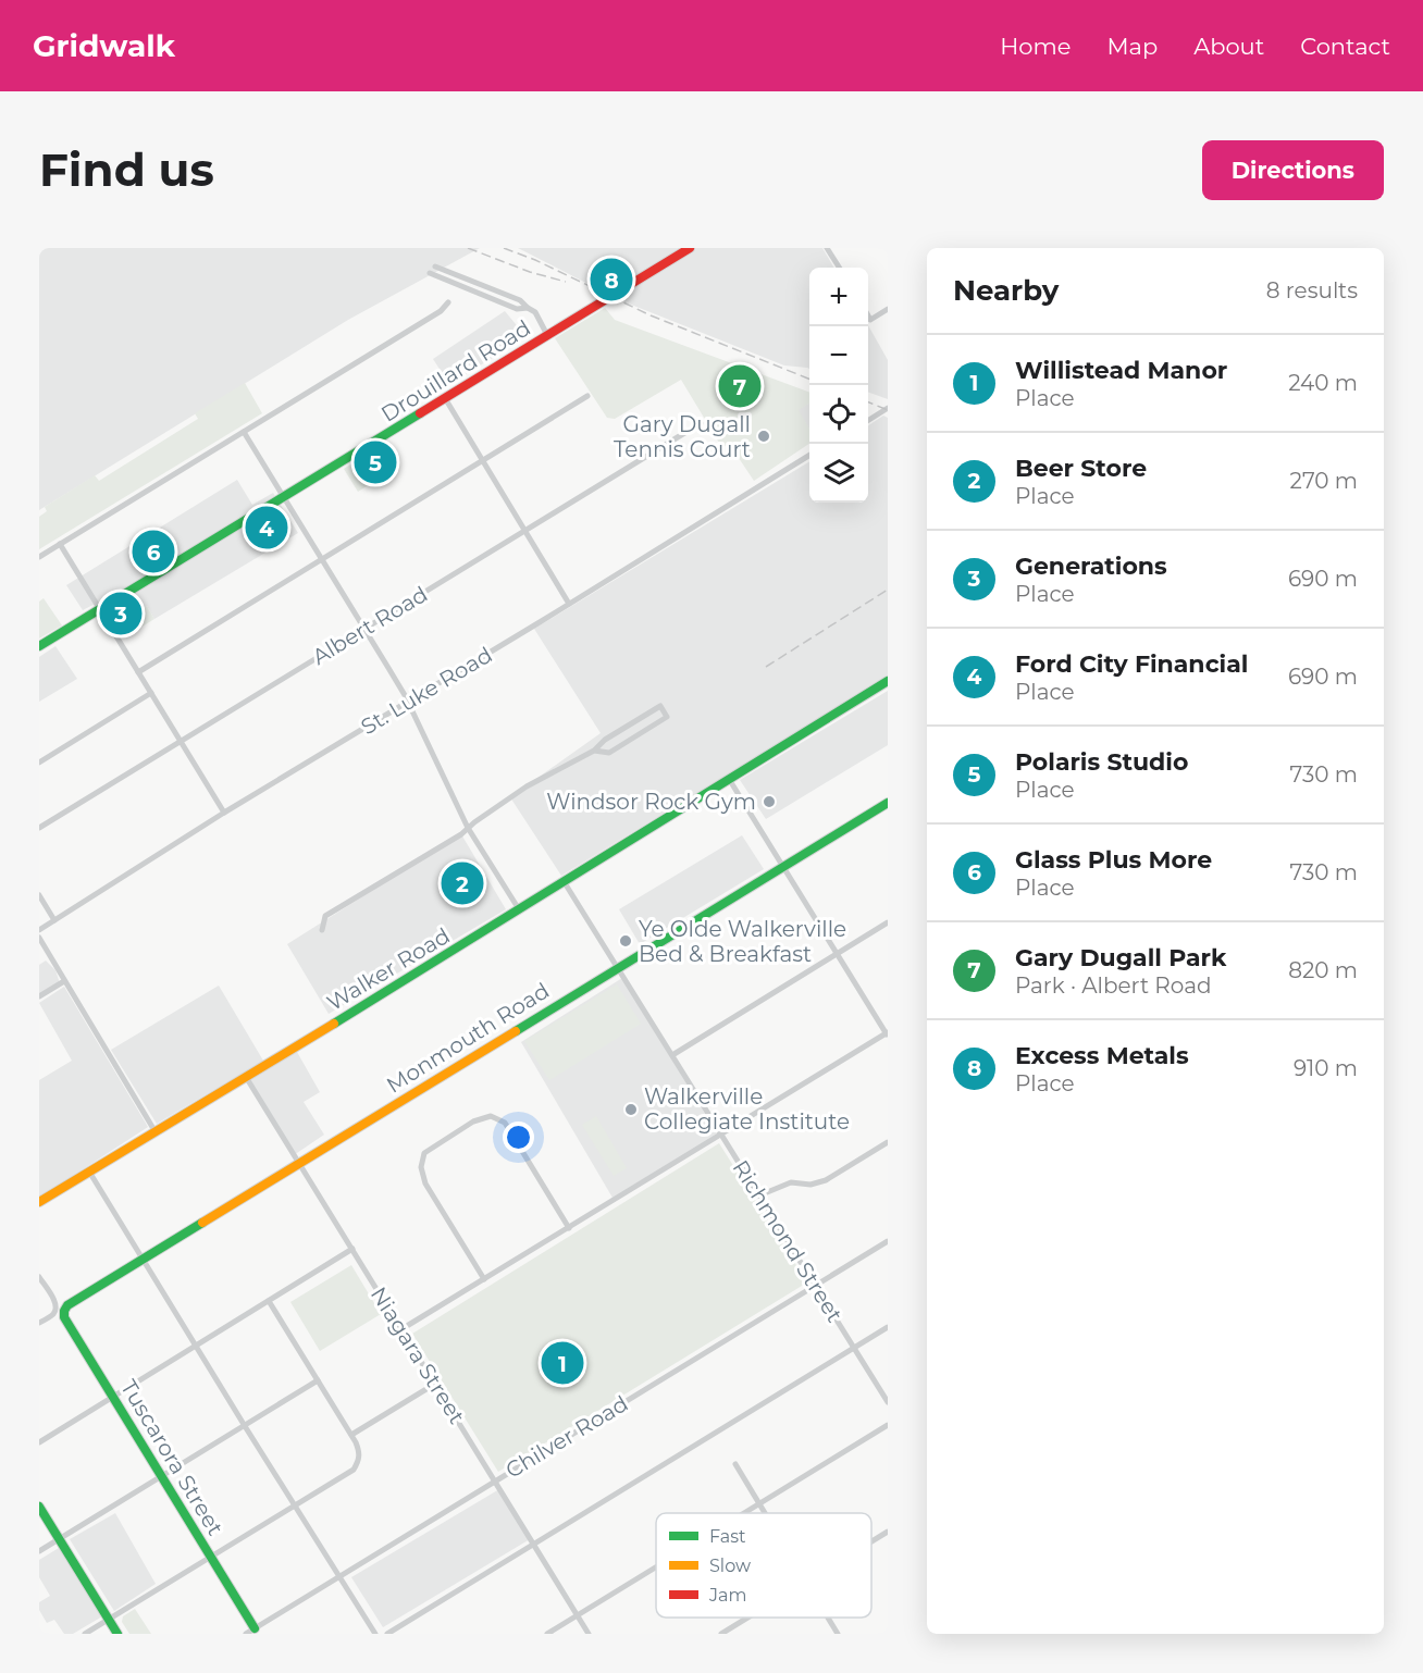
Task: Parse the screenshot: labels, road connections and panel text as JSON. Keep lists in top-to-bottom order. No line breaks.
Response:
{"streets":{"street":["Drouillard Road","Albert Road","St. Luke Road","Walker Road","Monmouth Road","Richmond Street","Niagara Street","Chilver Road","Tuscarora Street"]},"crossings":[["Walker Road","Richmond Street"],["Walker Road","Niagara Street"],["Monmouth Road","Richmond Street"],["Monmouth Road","Niagara Street"],["Monmouth Road","Tuscarora Street"],["Richmond Street","Chilver Road"],["Niagara Street","Chilver Road"],["Chilver Road","Tuscarora Street"]],"places":["Gary Dugall Tennis Court","Windsor Rock Gym","Ye Olde Walkerville Bed & Breakfast","Walkerville Collegiate Institute"],"legend":["Fast","Slow","Jam"],"page":{"header":"Gridwalk","nav":["Home","Map","About","Contact"],"buttons":"Directions","title":"Find us","heading":["Nearby","8 results"],"pins":["8","7","5","4","6","3","2","1"],"map_buttons":["+","−"],"list":[{"mark":"1","name":"Willistead Manor","note":"Place","value":"240 m"},{"mark":"2","name":"Beer Store","note":"Place","value":"270 m"},{"mark":"3","name":"Generations","note":"Place","value":"690 m"},{"mark":"4","name":"Ford City Financial","note":"Place","value":"690 m"},{"mark":"5","name":"Polaris Studio","note":"Place","value":"730 m"},{"mark":"6","name":"Glass Plus More","note":"Place","value":"730 m"},{"mark":"7","name":"Gary Dugall Park","note":"Park · Albert Road","value":"820 m"},{"mark":"8","name":"Excess Metals","note":"Place","value":"910 m"}]}}
